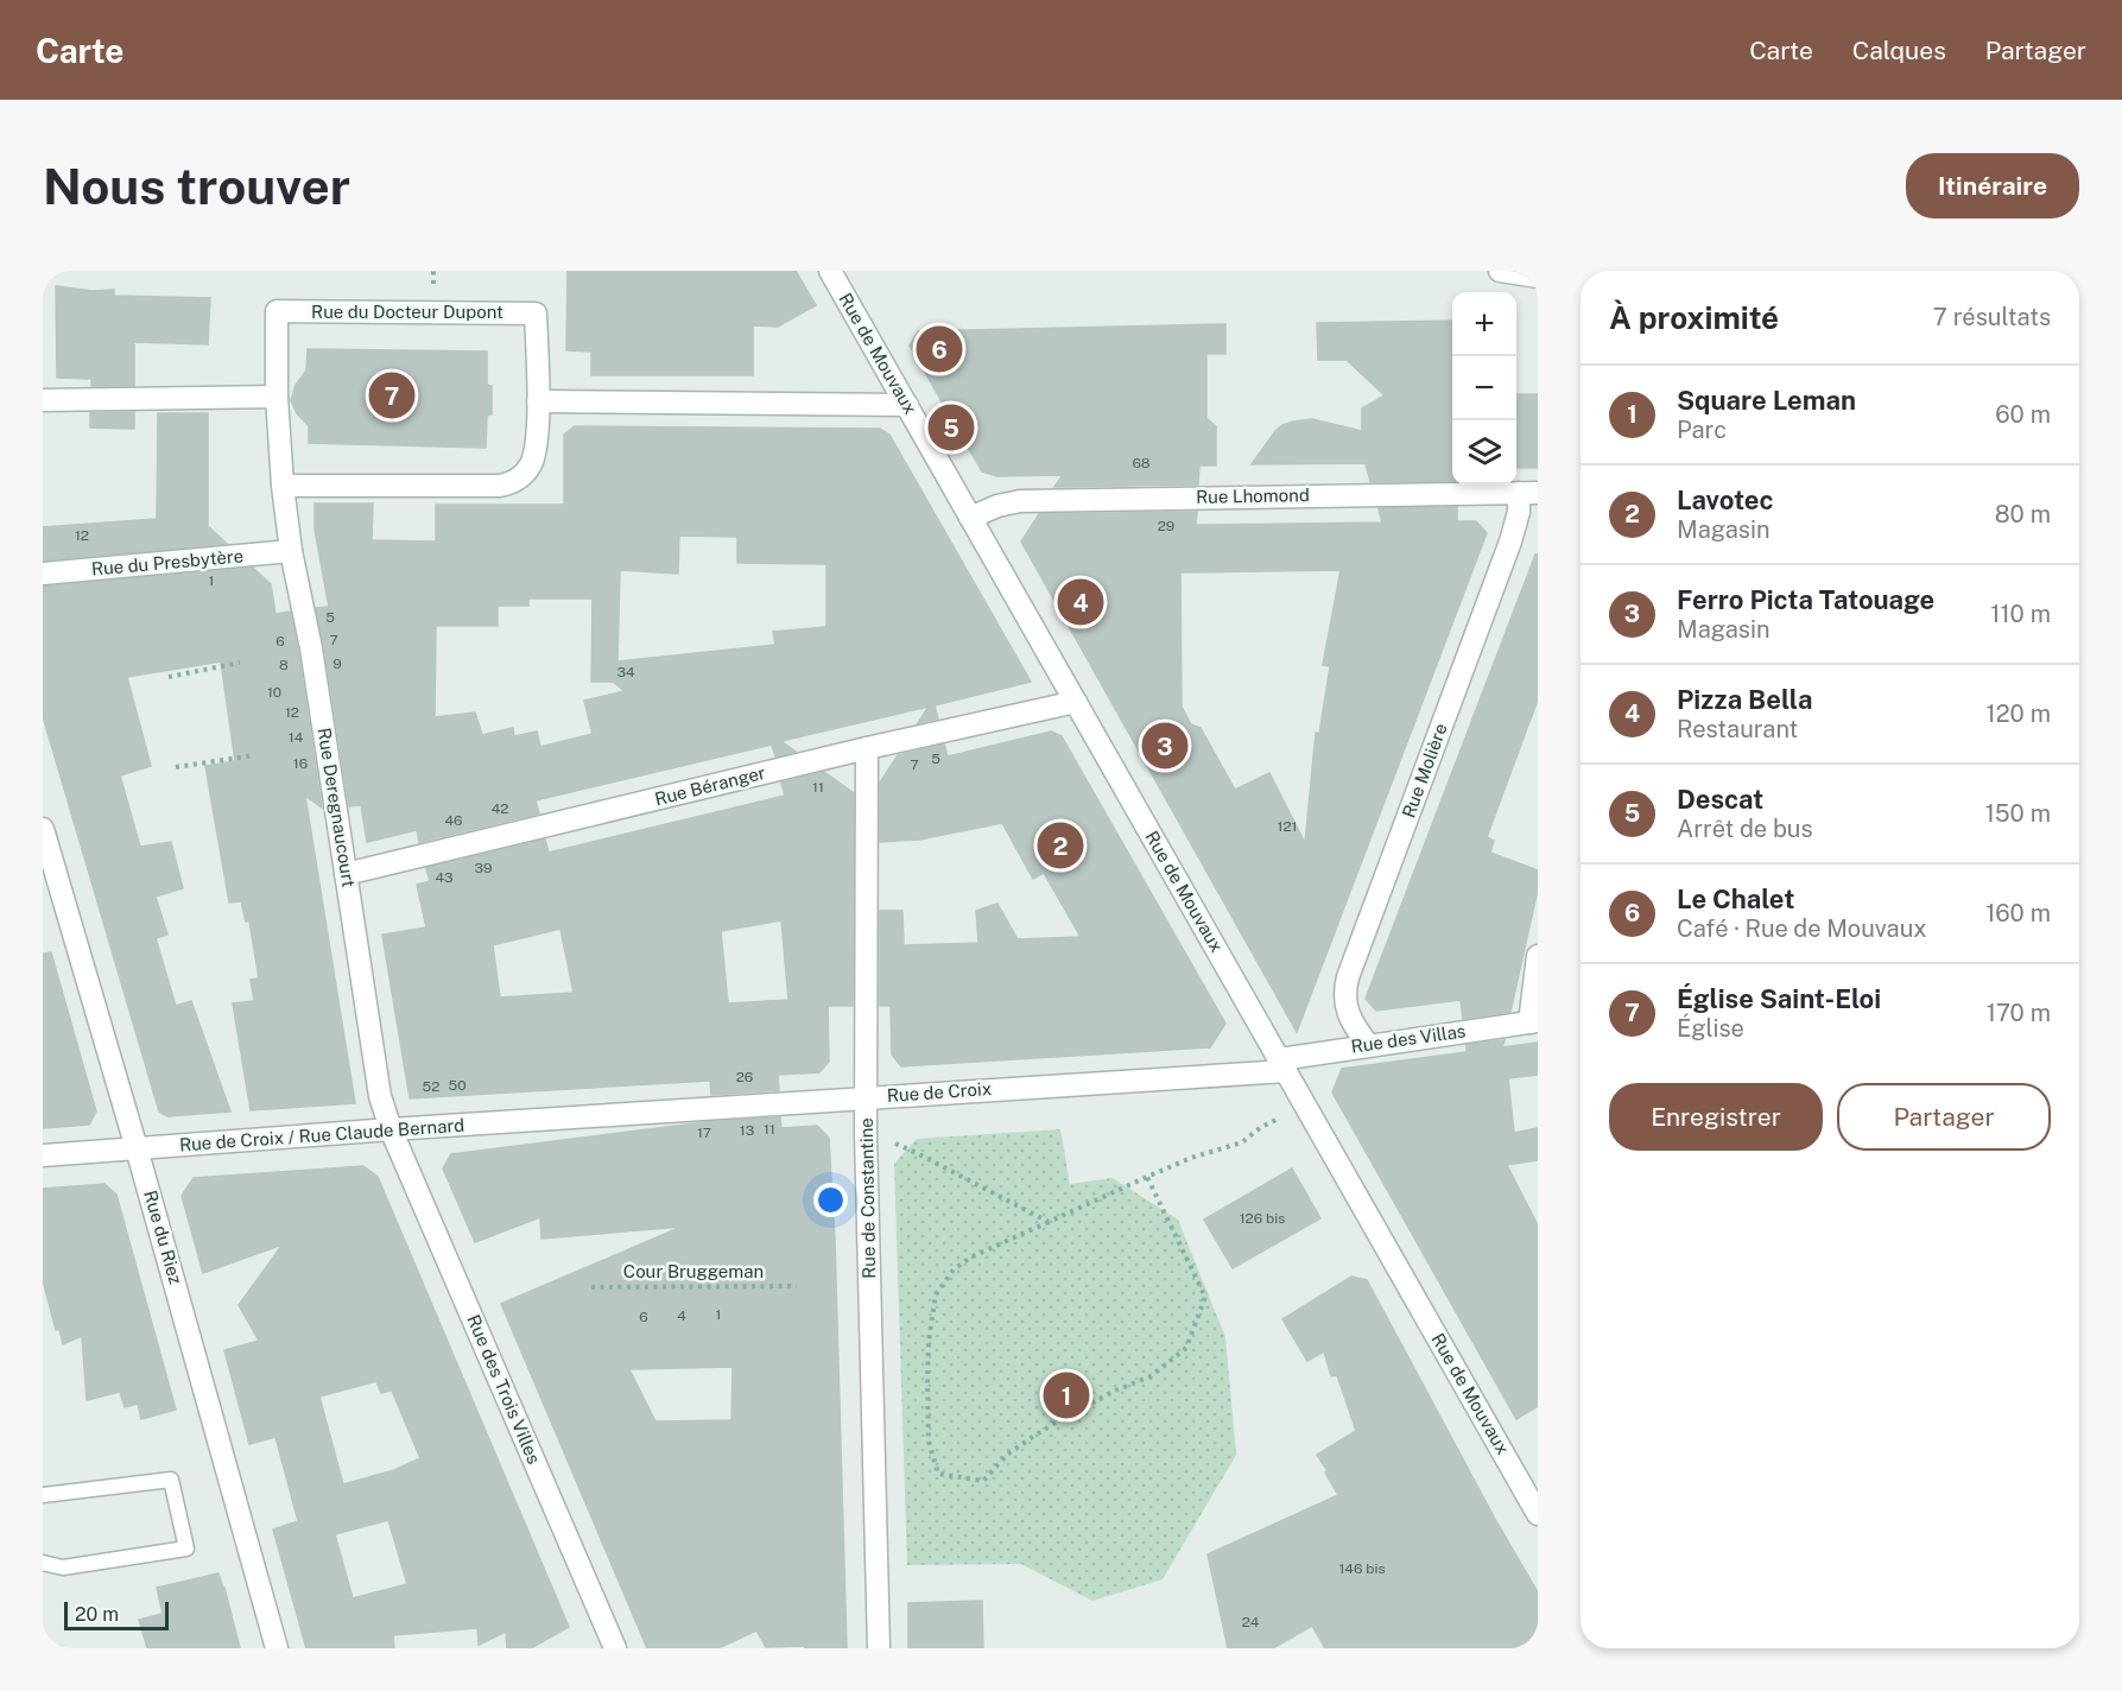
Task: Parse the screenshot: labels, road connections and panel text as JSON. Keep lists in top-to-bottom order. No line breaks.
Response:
{"streets":{"street":["Rue du Docteur Dupont","Rue de Mouvaux","Rue Lhomond","Rue du Presbytère","Rue Molière","Rue Béranger","Rue Deregnaucourt","Rue des Villas","Rue de Croix","Rue de Croix / Rue Claude Bernard","Rue de Constantine","Rue du Riez","Rue des Trois Villes"],"path":["Cour Bruggeman"]},"crossings":[["Rue du Docteur Dupont","Rue Deregnaucourt"],["Rue de Mouvaux","Rue Lhomond"],["Rue de Mouvaux","Rue Béranger"],["Rue de Mouvaux","Rue des Villas"],["Rue de Mouvaux","Rue de Croix"],["Rue Lhomond","Rue Molière"],["Rue du Presbytère","Rue Deregnaucourt"],["Rue Molière","Rue des Villas"],["Rue Béranger","Rue Deregnaucourt"],["Rue Béranger","Rue de Constantine"],["Rue Deregnaucourt","Rue de Croix / Rue Claude Bernard"],["Rue Deregnaucourt","Rue des Trois Villes"],["Rue des Villas","Rue de Croix"],["Rue de Croix","Rue de Croix / Rue Claude Bernard"],["Rue de Croix","Rue de Constantine"],["Rue de Croix / Rue Claude Bernard","Rue du Riez"],["Rue de Croix / Rue Claude Bernard","Rue des Trois Villes"]],"house_numbers":["68","29","12","1","5","7","6","9","8","34","10","12","14","5","16","7","11","42","46","121","39","43","26","50","52","11","13","17","126 bis","1","4","6","146 bis","24"],"scale_bar":"20 m","page":{"header":"Carte","nav":["Carte","Calques","Partager"],"buttons":["Itinéraire",["Enregistrer","Partager"]],"title":"Nous trouver","heading":["À proximité","7 résultats"],"map_buttons":["+","−"],"pins":["6","7","5","4","3","2","1"],"list":[{"mark":"1","name":"Square Leman","note":"Parc","value":"60 m"},{"mark":"2","name":"Lavotec","note":"Magasin","value":"80 m"},{"mark":"3","name":"Ferro Picta Tatouage","note":"Magasin","value":"110 m"},{"mark":"4","name":"Pizza Bella","note":"Restaurant","value":"120 m"},{"mark":"5","name":"Descat","note":"Arrêt de bus","value":"150 m"},{"mark":"6","name":"Le Chalet","note":"Café · Rue de Mouvaux","value":"160 m"},{"mark":"7","name":"Église Saint-Eloi","note":"Église","value":"170 m"}],"scale":"20 m"}}
